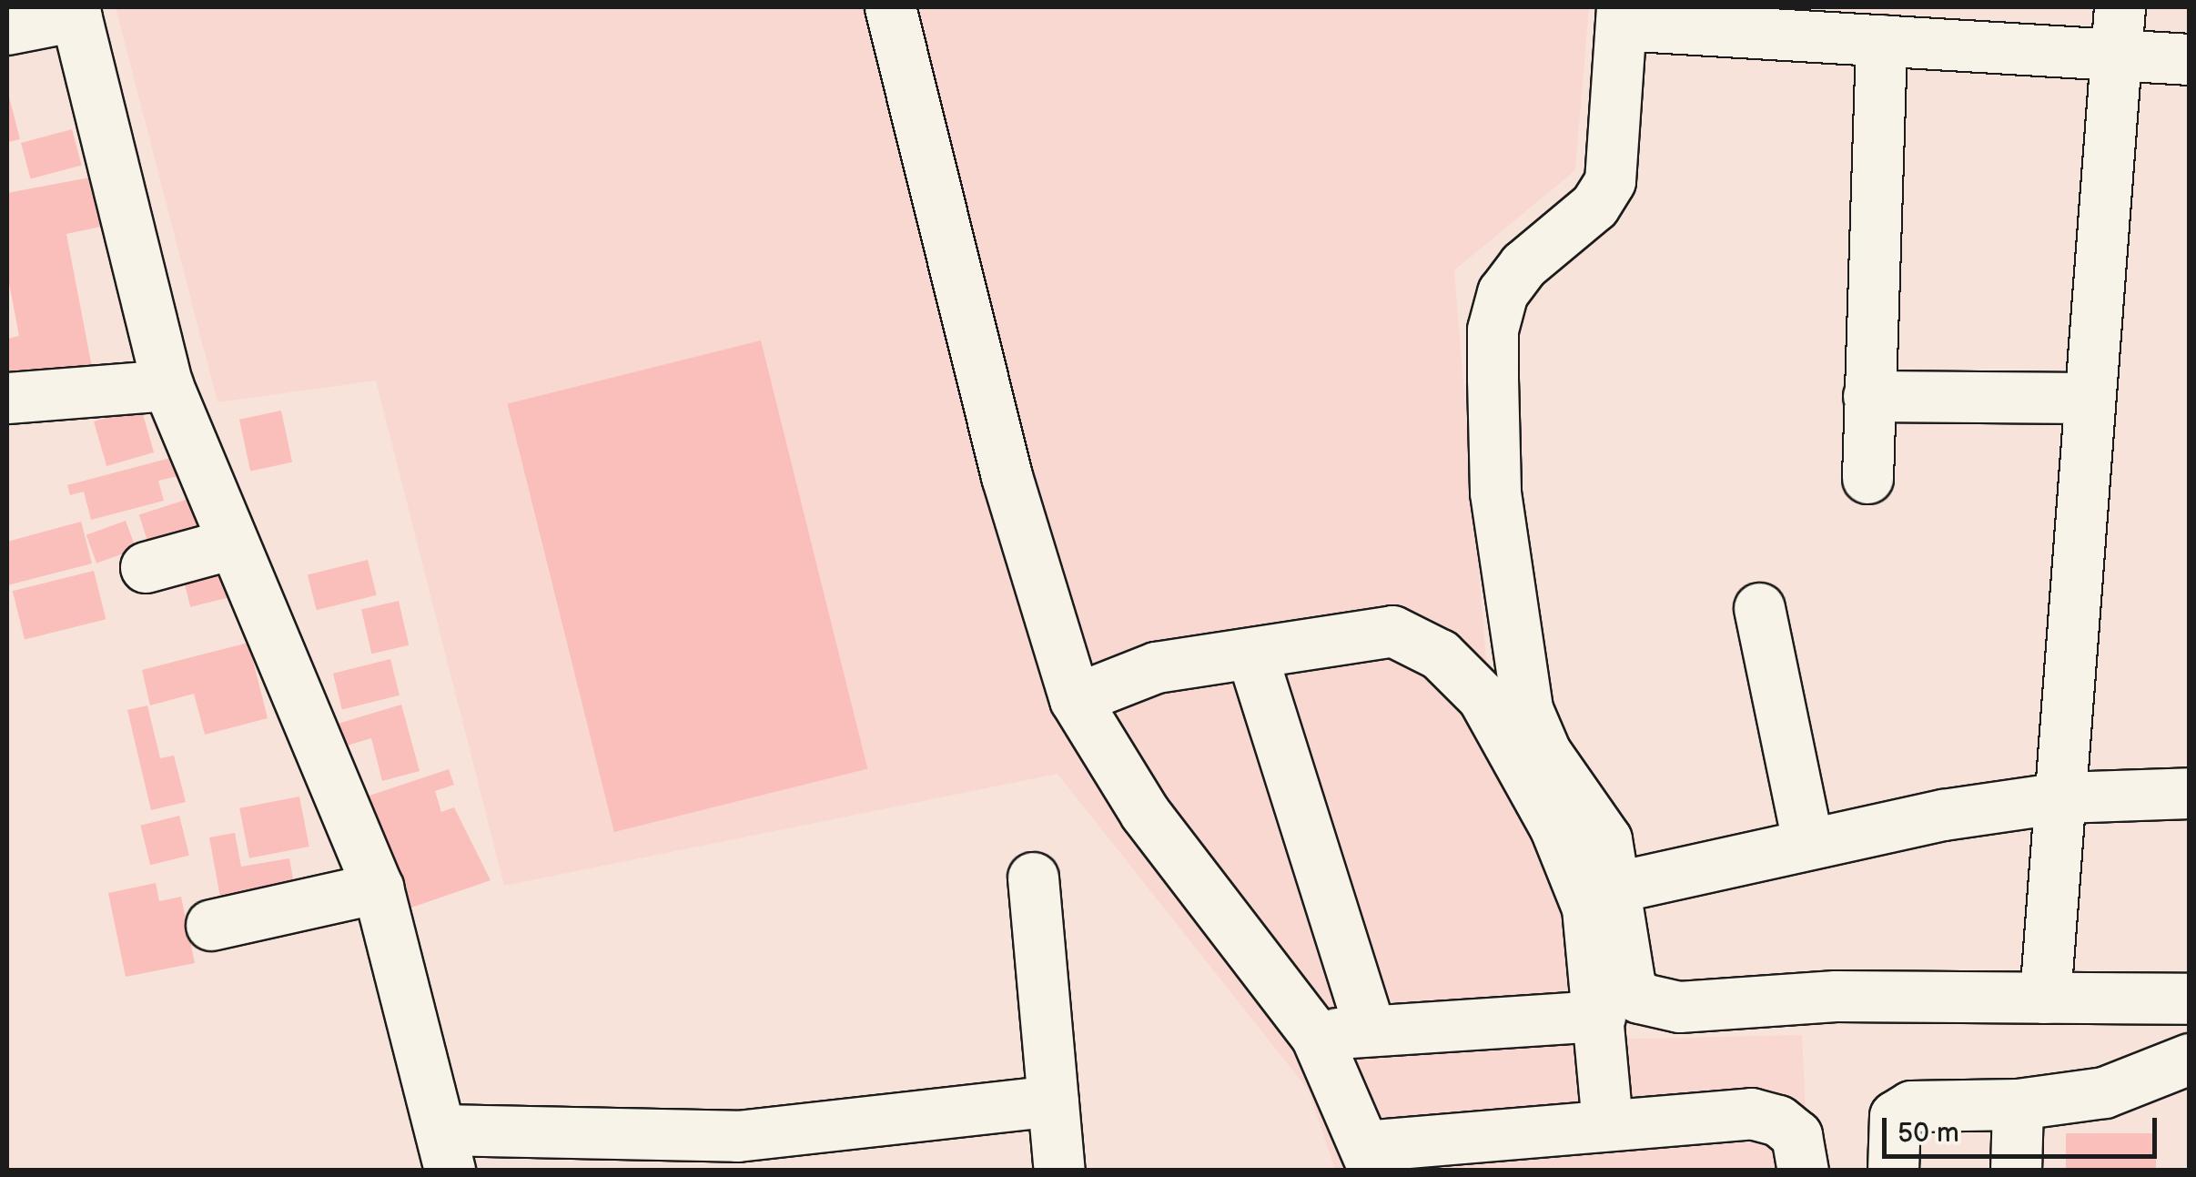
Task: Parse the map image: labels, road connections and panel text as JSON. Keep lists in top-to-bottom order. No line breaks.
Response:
{"scale_bar":"50 m"}
